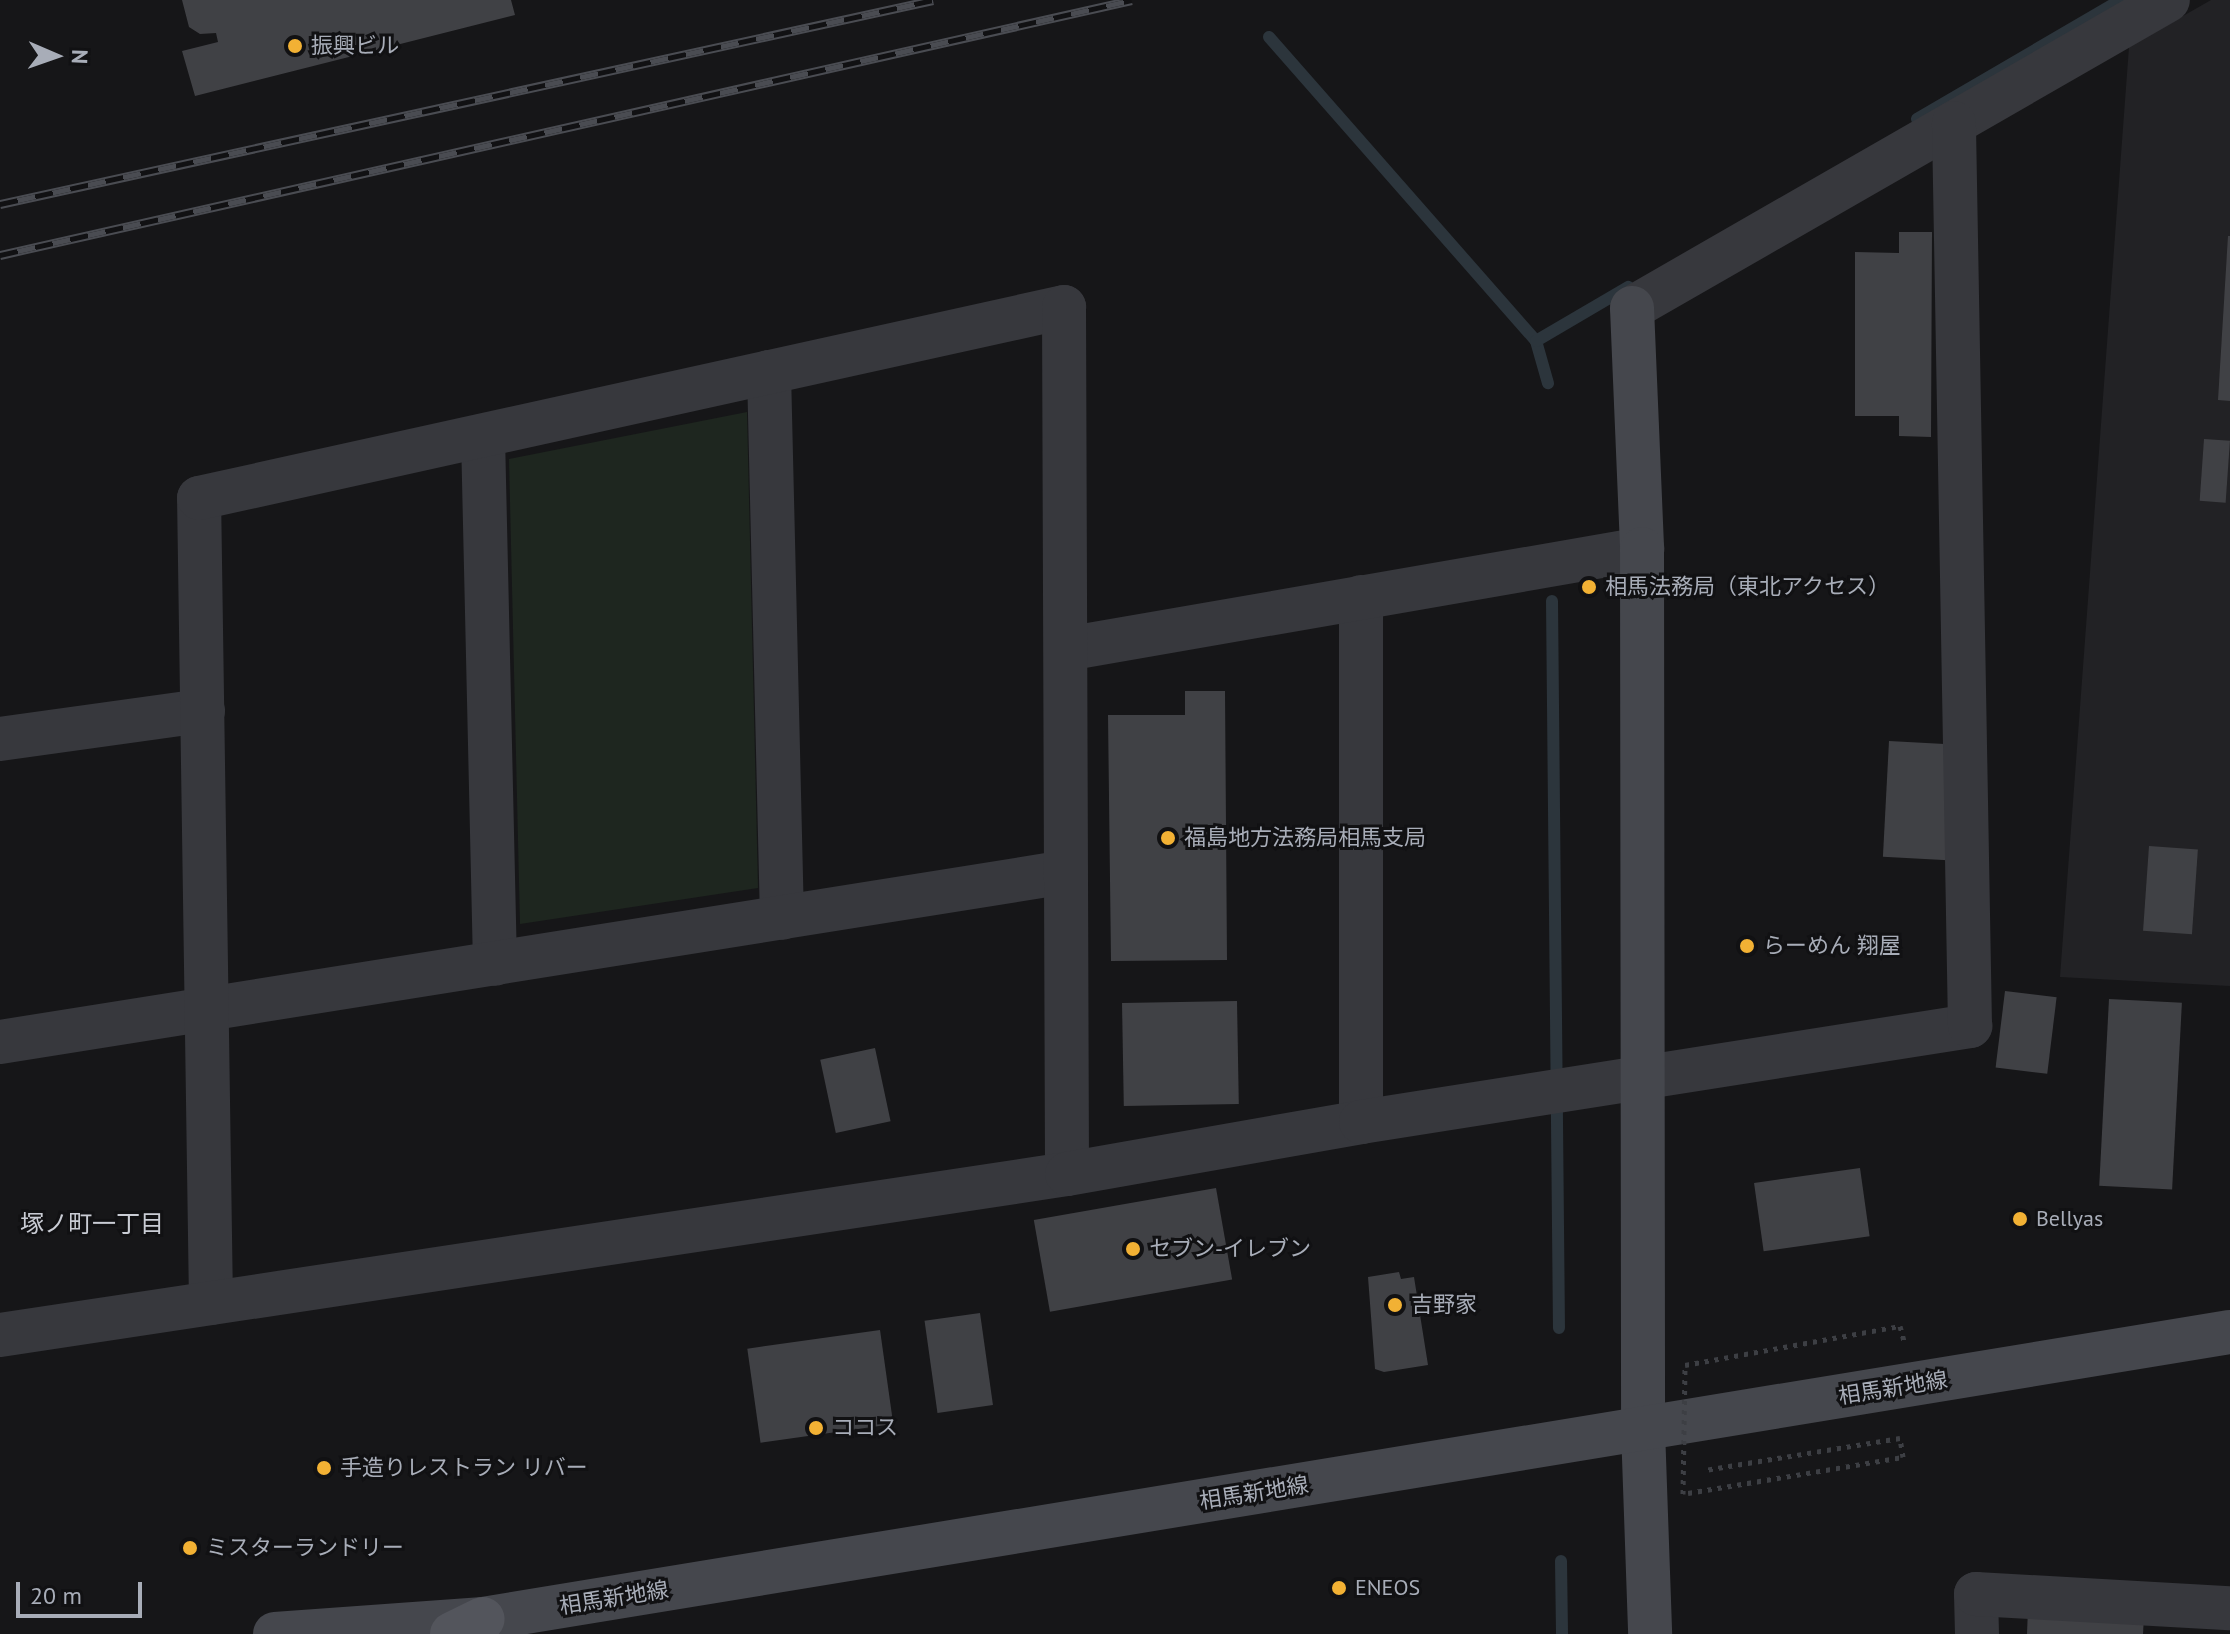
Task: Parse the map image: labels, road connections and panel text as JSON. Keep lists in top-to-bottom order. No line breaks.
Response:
{"streets":{"main road":["相馬新地線"]},"districts":["塚ノ町一丁目"],"places":["振興ビル","相馬法務局（東北アクセス）","福島地方法務局相馬支局","らーめん 翔屋","Bellyas","セブン-イレブン","吉野家","ココス","手造りレストラン リバー","ミスターランドリー","ENEOS"],"scale_bar":"20 m","north":"right"}
